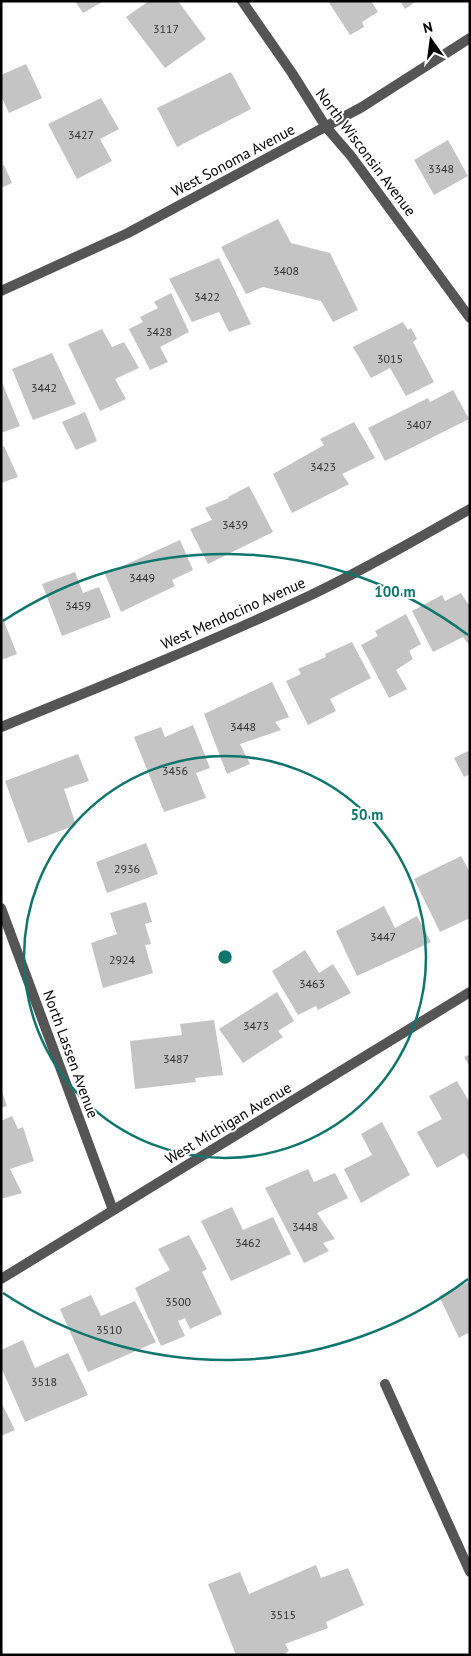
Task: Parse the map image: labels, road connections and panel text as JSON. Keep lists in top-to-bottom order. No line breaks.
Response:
{"streets":{"street":["North Wisconsin Avenue","West Sonoma Avenue","West Mendocino Avenue","North Lassen Avenue","West Michigan Avenue"]},"crossings":[["North Wisconsin Avenue","West Sonoma Avenue"],["North Lassen Avenue","West Michigan Avenue"]],"house_numbers":["3117","3427","3348","3408","3422","3428","3015","3442","3407","3423","3439","3449","3459","3448","3456","2936","3447","2924","3463","3473","3487","3448","3462","3500","3510","3518","3515"],"north":"top","rings":["100 m","50 m"]}
